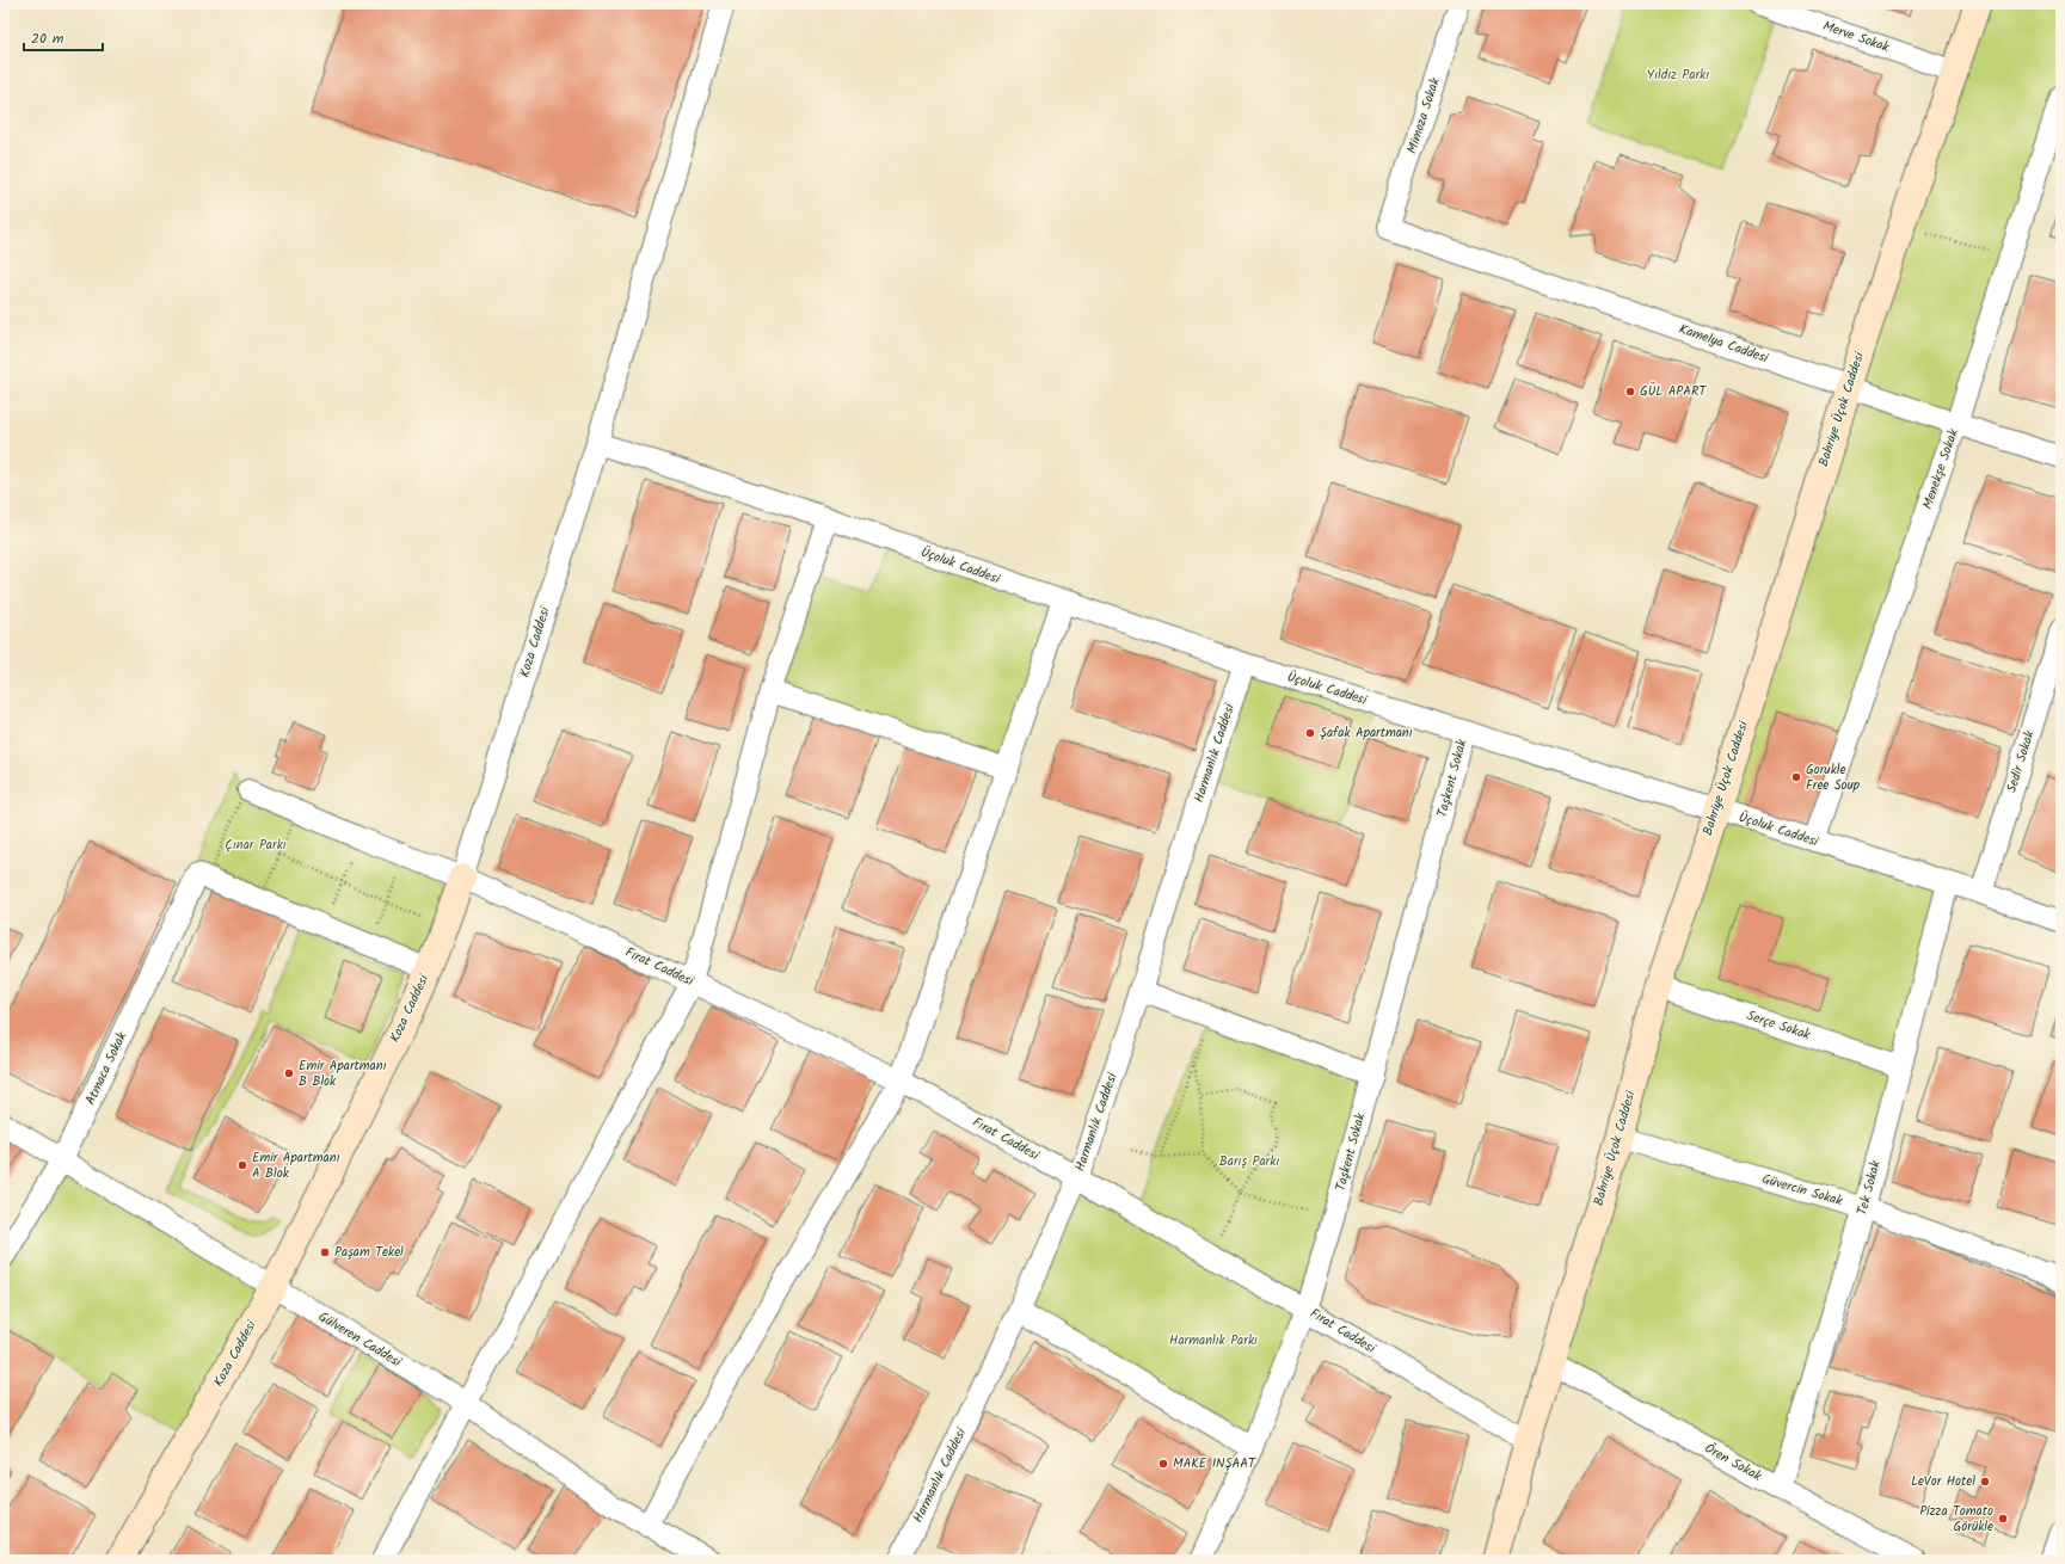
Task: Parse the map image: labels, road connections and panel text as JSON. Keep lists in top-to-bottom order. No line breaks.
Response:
{"streets":{"main road":["Bahriye Üçok Caddesi","Koza Caddesi"],"street":["Merve Sokak","Mimoza Sokak","Kamelya Caddesi","Menekşe Sokak","Üçoluk Caddesi","Harmanlık Caddesi","Sedir Sokak","Taşkent Sokak","Fırat Caddesi","Serçe Sokak","Atmaca Sokak","Tek Sokak","Güvercin Sokak","Gülveren Caddesi","Ören Sokak"]},"crossings":[["Merve Sokak","Bahriye Üçok Caddesi"],["Mimoza Sokak","Kamelya Caddesi"],["Kamelya Caddesi","Bahriye Üçok Caddesi"],["Kamelya Caddesi","Menekşe Sokak"],["Bahriye Üçok Caddesi","Üçoluk Caddesi"],["Bahriye Üçok Caddesi","Fırat Caddesi"],["Bahriye Üçok Caddesi","Serçe Sokak"],["Bahriye Üçok Caddesi","Güvercin Sokak"],["Bahriye Üçok Caddesi","Ören Sokak"],["Menekşe Sokak","Üçoluk Caddesi"],["Üçoluk Caddesi","Koza Caddesi"],["Üçoluk Caddesi","Harmanlık Caddesi"],["Üçoluk Caddesi","Sedir Sokak"],["Üçoluk Caddesi","Taşkent Sokak"],["Üçoluk Caddesi","Tek Sokak"],["Koza Caddesi","Fırat Caddesi"],["Koza Caddesi","Atmaca Sokak"],["Koza Caddesi","Gülveren Caddesi"],["Harmanlık Caddesi","Fırat Caddesi"],["Taşkent Sokak","Fırat Caddesi"],["Serçe Sokak","Tek Sokak"],["Atmaca Sokak","Gülveren Caddesi"],["Tek Sokak","Güvercin Sokak"],["Tek Sokak","Ören Sokak"]],"parks":["Yıldız Parkı","Çınar Parkı","Barış Parkı","Harmanlık Parkı"],"places":["GÜL APART","Şafak Apartmanı","Gorukle Free Soup","Emir Apartmanı B Blok","Emir Apartmanı A Blok","Paşam Tekel","MAKE INŞAAT","LeVor Hotel","Pizza Tomato Görükle"],"scale_bar":"20 m"}
